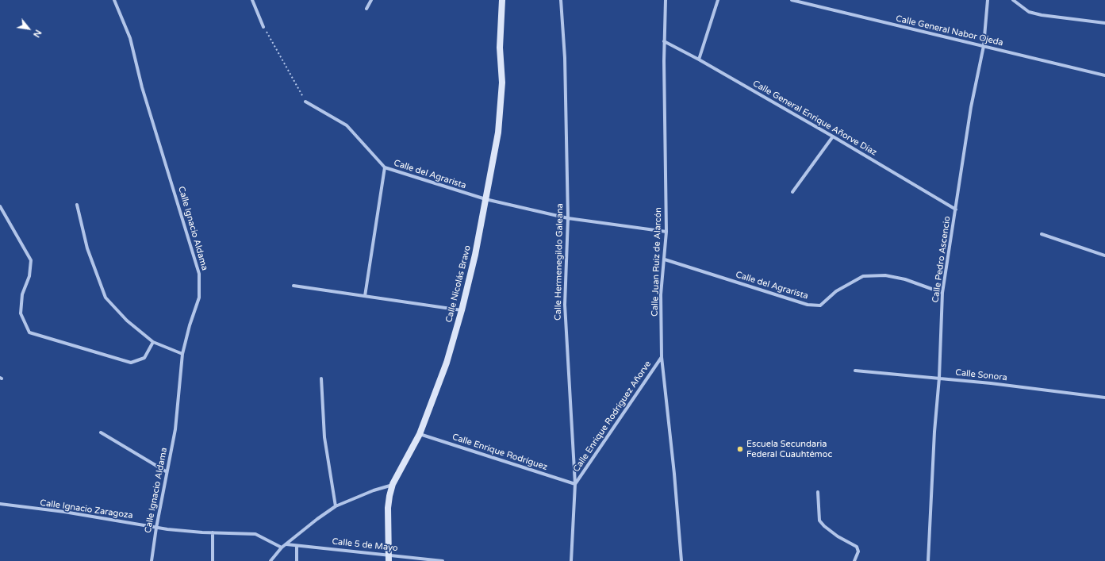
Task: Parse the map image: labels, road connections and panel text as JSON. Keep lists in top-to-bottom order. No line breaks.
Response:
{"streets":{"street":["Calle General Nabor Ojeda","Calle General Enrique Añorve Díaz","Calle del Agrarista","Calle Ignacio Aldama","Calle Pedro Ascencio","Calle Hermenegildo Galeana","Calle Juan Ruiz de Alarcón","Calle Nicolás Bravo","Calle Sonora","Calle Enrique Rodríguez Añorve","Calle Enrique Rodríguez","Calle Ignacio Zaragoza","Calle 5 de Mayo"]},"crossings":[["Calle General Nabor Ojeda","Calle Pedro Ascencio"],["Calle General Enrique Añorve Díaz","Calle Pedro Ascencio"],["Calle General Enrique Añorve Díaz","Calle Juan Ruiz de Alarcón"],["Calle del Agrarista","Calle Pedro Ascencio"],["Calle del Agrarista","Calle Hermenegildo Galeana"],["Calle del Agrarista","Calle Juan Ruiz de Alarcón"],["Calle del Agrarista","Calle Nicolás Bravo"],["Calle Ignacio Aldama","Calle Ignacio Zaragoza"],["Calle Pedro Ascencio","Calle Sonora"],["Calle Hermenegildo Galeana","Calle Enrique Rodríguez Añorve"],["Calle Hermenegildo Galeana","Calle Enrique Rodríguez"],["Calle Juan Ruiz de Alarcón","Calle Enrique Rodríguez Añorve"],["Calle Nicolás Bravo","Calle Enrique Rodríguez"],["Calle Nicolás Bravo","Calle 5 de Mayo"],["Calle Enrique Rodríguez Añorve","Calle Enrique Rodríguez"]],"places":["Escuela Secundaria Federal Cuauhtémoc"],"north":"bottom right"}
